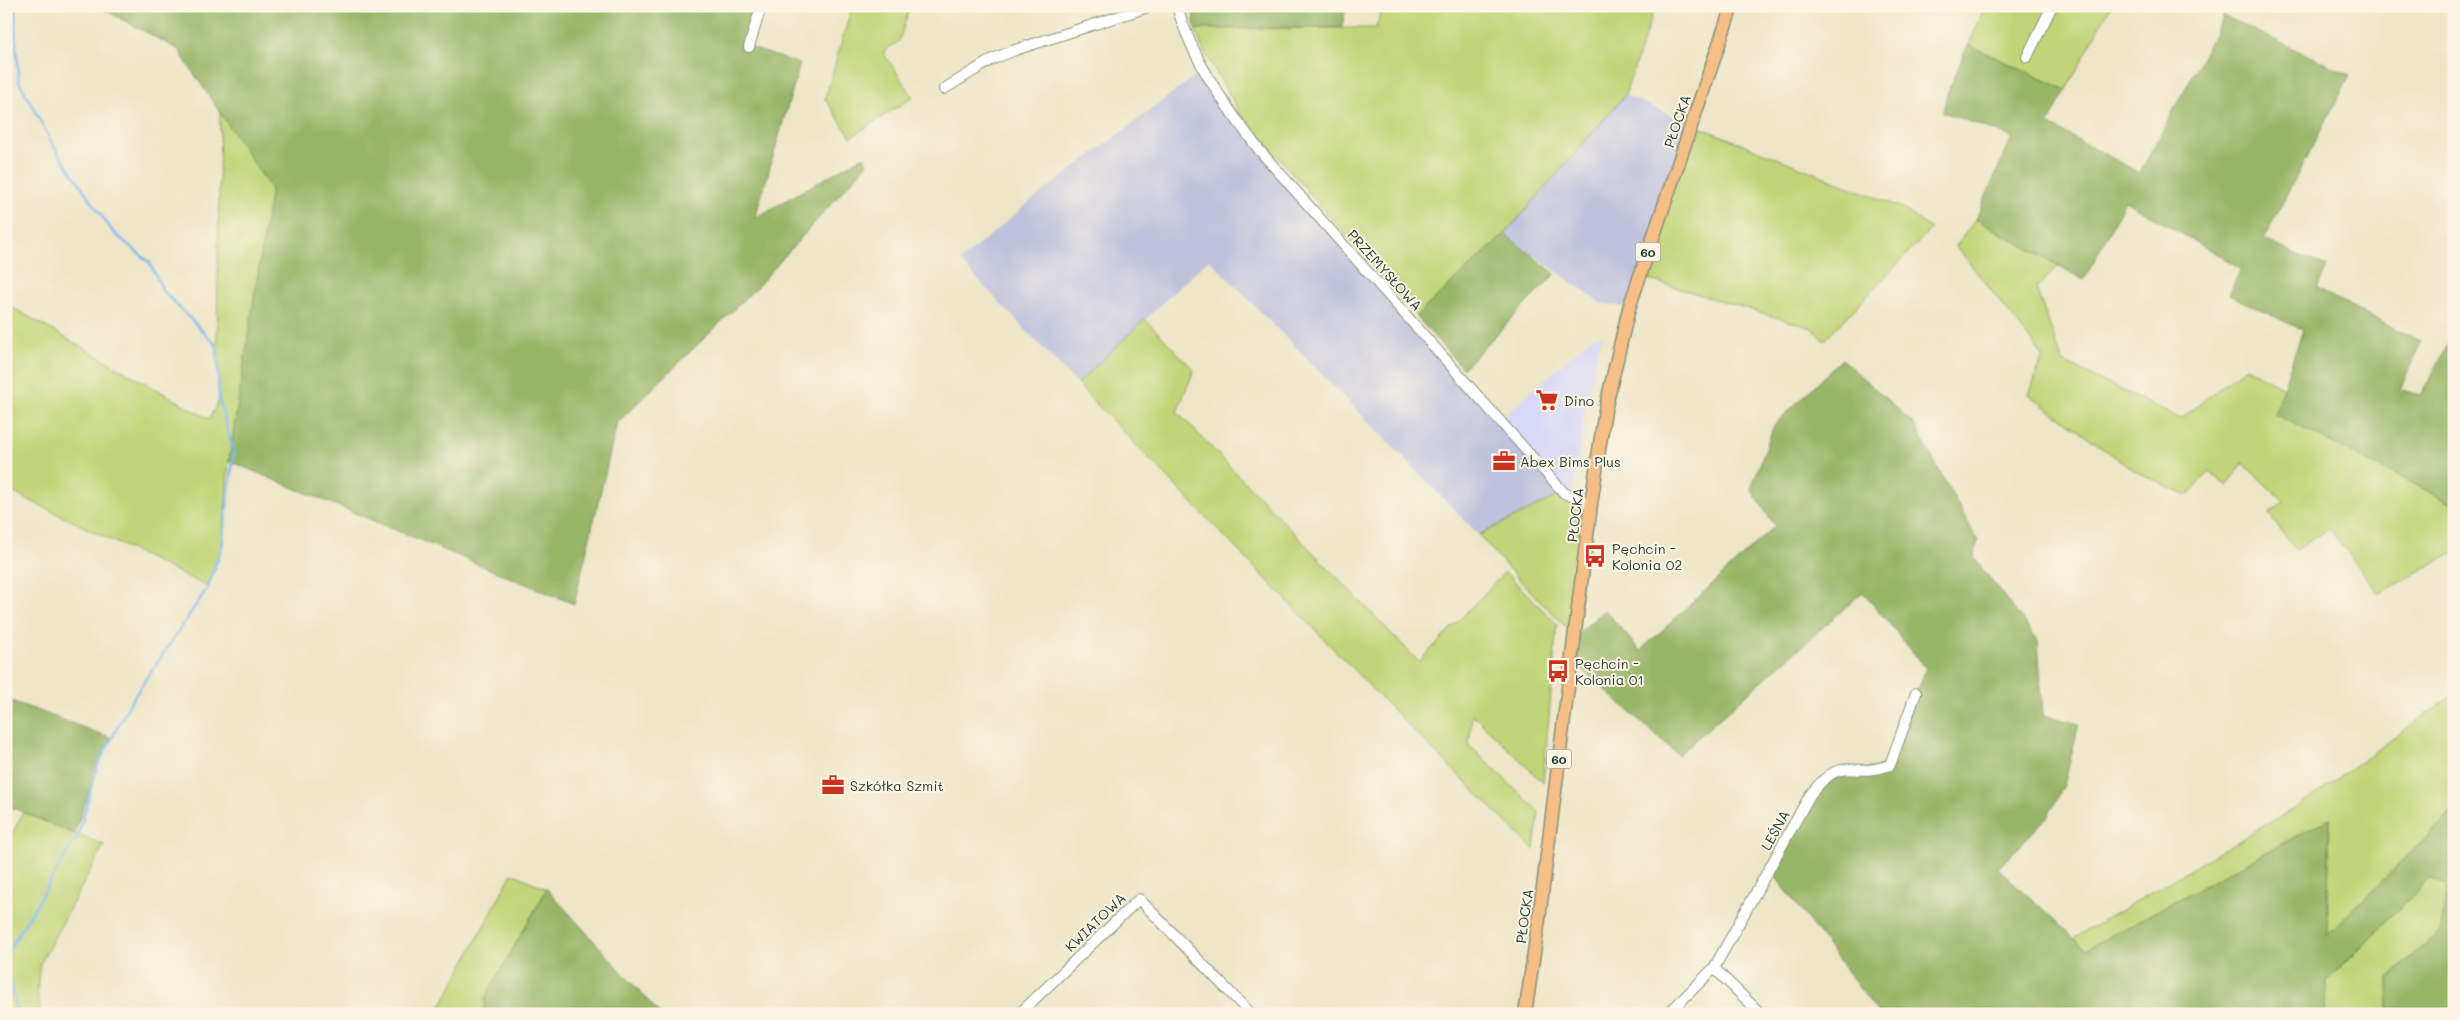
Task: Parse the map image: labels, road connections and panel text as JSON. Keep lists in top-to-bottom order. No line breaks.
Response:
{"streets":{"main road":["PŁOCKA","60"],"street":["PRZEMYSŁOWA","LEŚNA","KWIATOWA"]},"crossings":[["PŁOCKA","PRZEMYSŁOWA"]],"places":{"supermarket":["Dino"],"office":["Abex Bims Plus","Szkółka Szmit"],"bus stop":["Pęchcin - Kolonia 02","Pęchcin - Kolonia 01"]}}
